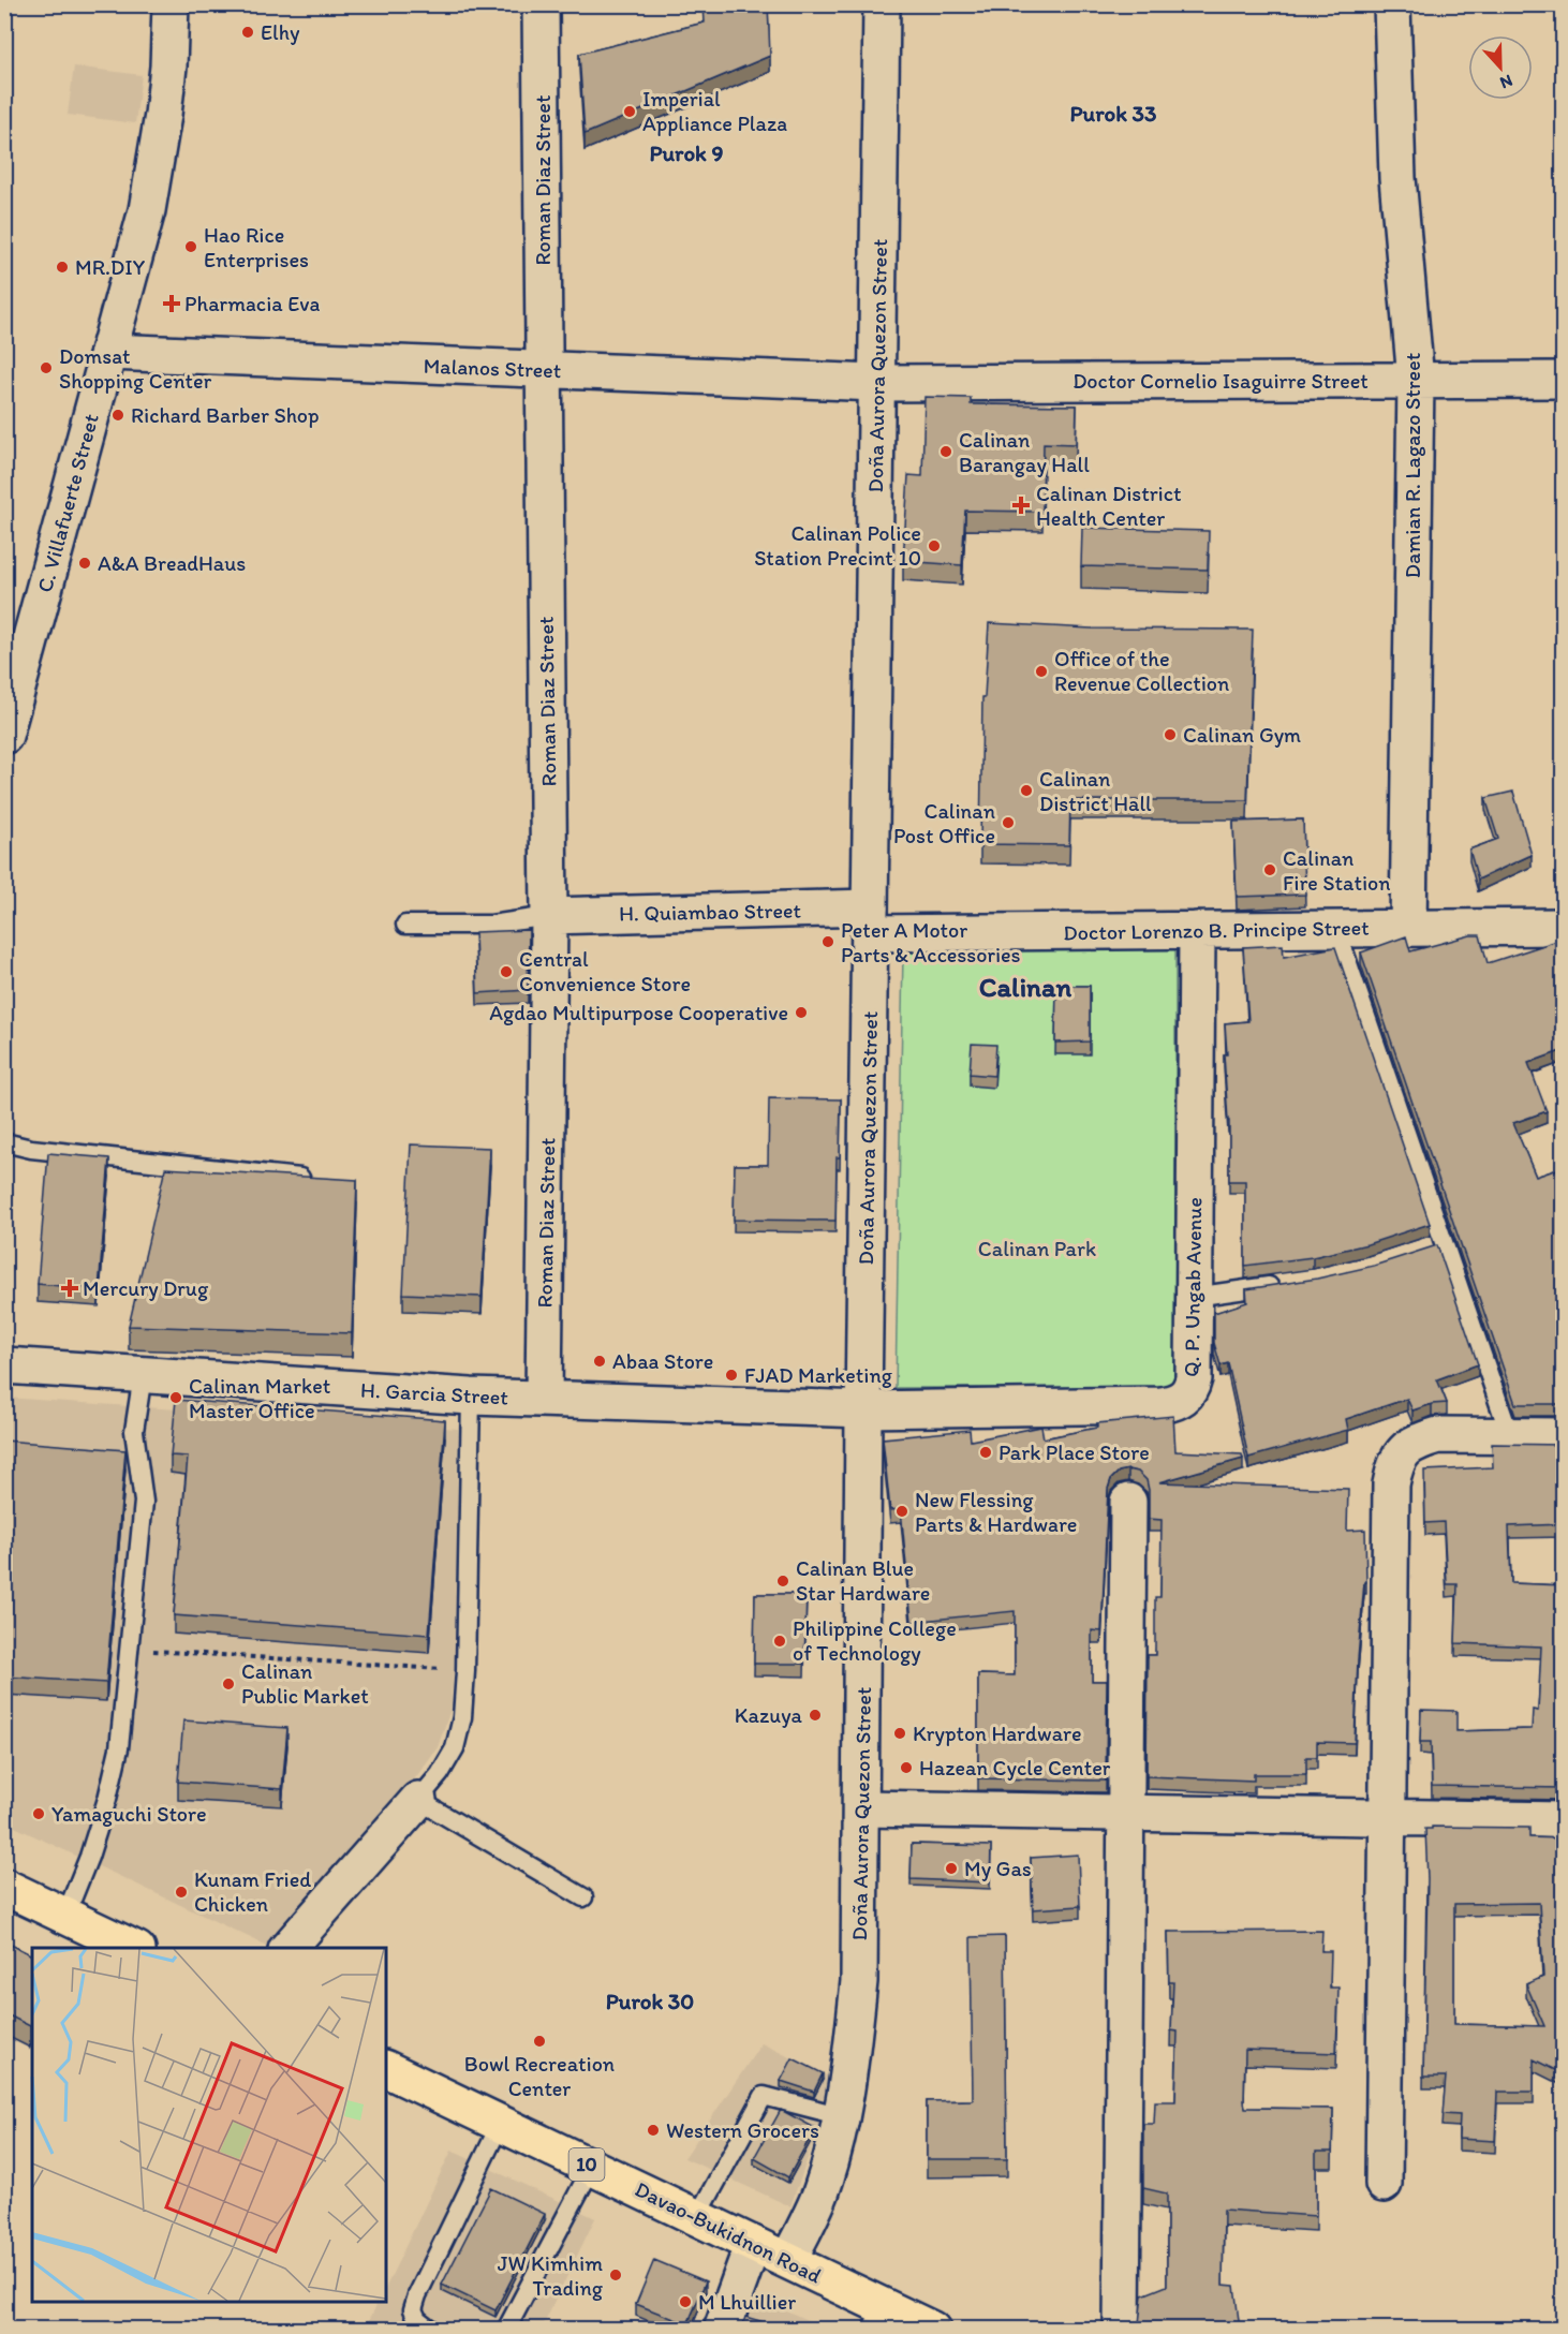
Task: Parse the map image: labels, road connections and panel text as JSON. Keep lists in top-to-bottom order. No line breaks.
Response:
{"streets":{"highway":["10","Davao-Bukidnon Road"],"street":["Roman Diaz Street","Doña Aurora Quezon Street","Malanos Street","Doctor Cornelio Isaguirre Street","Damian R. Lagazo Street","C. Villafuerte Street","H. Quiambao Street","Doctor Lorenzo B. Principe Street","Q. P. Ungab Avenue","H. Garcia Street"]},"crossings":[["Roman Diaz Street","Malanos Street"],["Roman Diaz Street","H. Quiambao Street"],["Roman Diaz Street","H. Garcia Street"],["Doña Aurora Quezon Street","Malanos Street"],["Doña Aurora Quezon Street","Doctor Cornelio Isaguirre Street"],["Doña Aurora Quezon Street","H. Quiambao Street"],["Doña Aurora Quezon Street","Doctor Lorenzo B. Principe Street"],["Doña Aurora Quezon Street","Q. P. Ungab Avenue"],["Doña Aurora Quezon Street","H. Garcia Street"],["Doña Aurora Quezon Street","Davao-Bukidnon Road"],["Malanos Street","Doctor Cornelio Isaguirre Street"],["Malanos Street","C. Villafuerte Street"],["Doctor Cornelio Isaguirre Street","Damian R. Lagazo Street"],["Damian R. Lagazo Street","Doctor Lorenzo B. Principe Street"],["H. Quiambao Street","Doctor Lorenzo B. Principe Street"],["Doctor Lorenzo B. Principe Street","Q. P. Ungab Avenue"],["Q. P. Ungab Avenue","H. Garcia Street"]],"districts":["Purok 33","Purok 9","Calinan","Purok 30"],"parks":["Calinan Park"],"places":{"other":["Elhy","Imperial Appliance Plaza","Hao Rice Enterprises","MR.DIY","Domsat Shopping Center","Richard Barber Shop","Calinan Barangay Hall","Calinan Police Station Precint 10","A&A BreadHaus","Office of the Revenue Collection","Calinan Gym","Calinan District Hall","Calinan Post Office","Calinan Fire Station","Peter A Motor Parts & Accessories","Central Convenience Store","Agdao Multipurpose Cooperative","Abaa Store","FJAD Marketing","Calinan Market Master Office","Park Place Store","New Flessing Parts & Hardware","Calinan Blue Star Hardware","Philippine College of Technology","Calinan Public Market","Kazuya","Krypton Hardware","Hazean Cycle Center","Yamaguchi Store","My Gas","Kunam Fried Chicken","Bowl Recreation Center","Western Grocers","JW Kimhim Trading","M Lhuillier"],"health":["Pharmacia Eva","Calinan District Health Center","Mercury Drug"]},"north":"bottom"}
